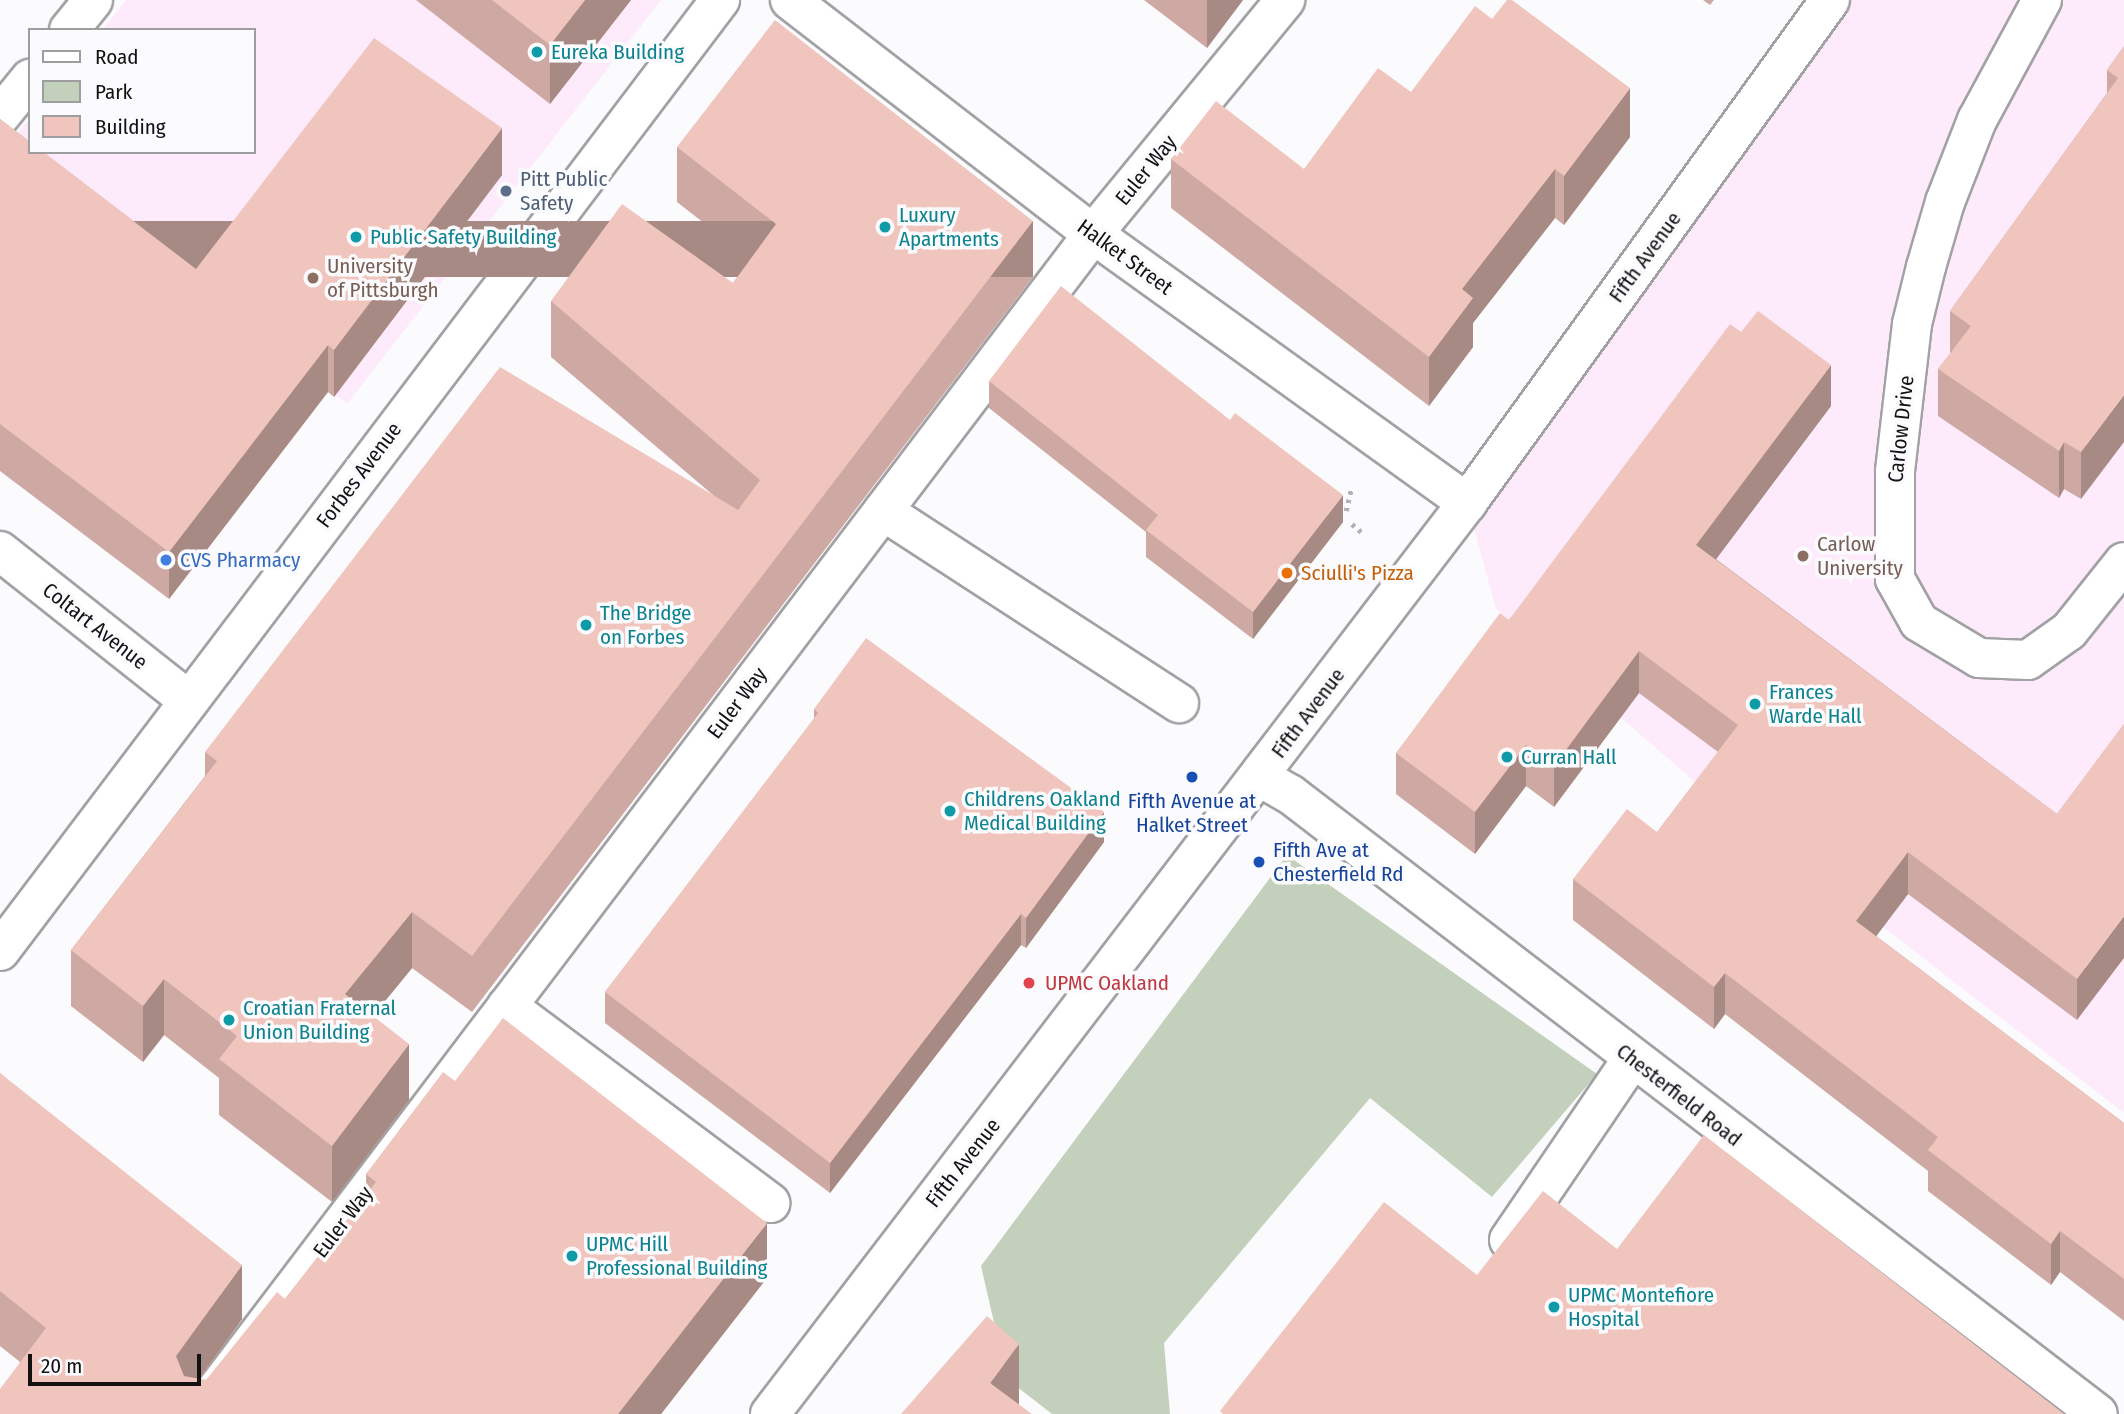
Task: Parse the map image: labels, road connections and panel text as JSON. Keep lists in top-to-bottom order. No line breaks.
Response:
{"streets":{"main road":["Euler Way","Halket Street","Fifth Avenue","Carlow Drive","Forbes Avenue","Coltart Avenue","Chesterfield Road"]},"crossings":[["Euler Way","Halket Street"],["Halket Street","Fifth Avenue"],["Fifth Avenue","Chesterfield Road"],["Forbes Avenue","Coltart Avenue"]],"places":["Eureka Building","Pitt Public Safety","Luxury Apartments","Public Safety Building","University of Pittsburgh","Carlow University","CVS Pharmacy","Sciulli's Pizza","The Bridge on Forbes","Frances Warde Hall","Curran Hall","Fifth Avenue at Halket Street","Childrens Oakland Medical Building","Fifth Ave at Chesterfield Rd","UPMC Oakland","Croatian Fraternal Union Building","UPMC Hill Professional Building","UPMC Montefiore Hospital"],"legend":["Road","Park","Building"],"scale_bar":"20 m"}
